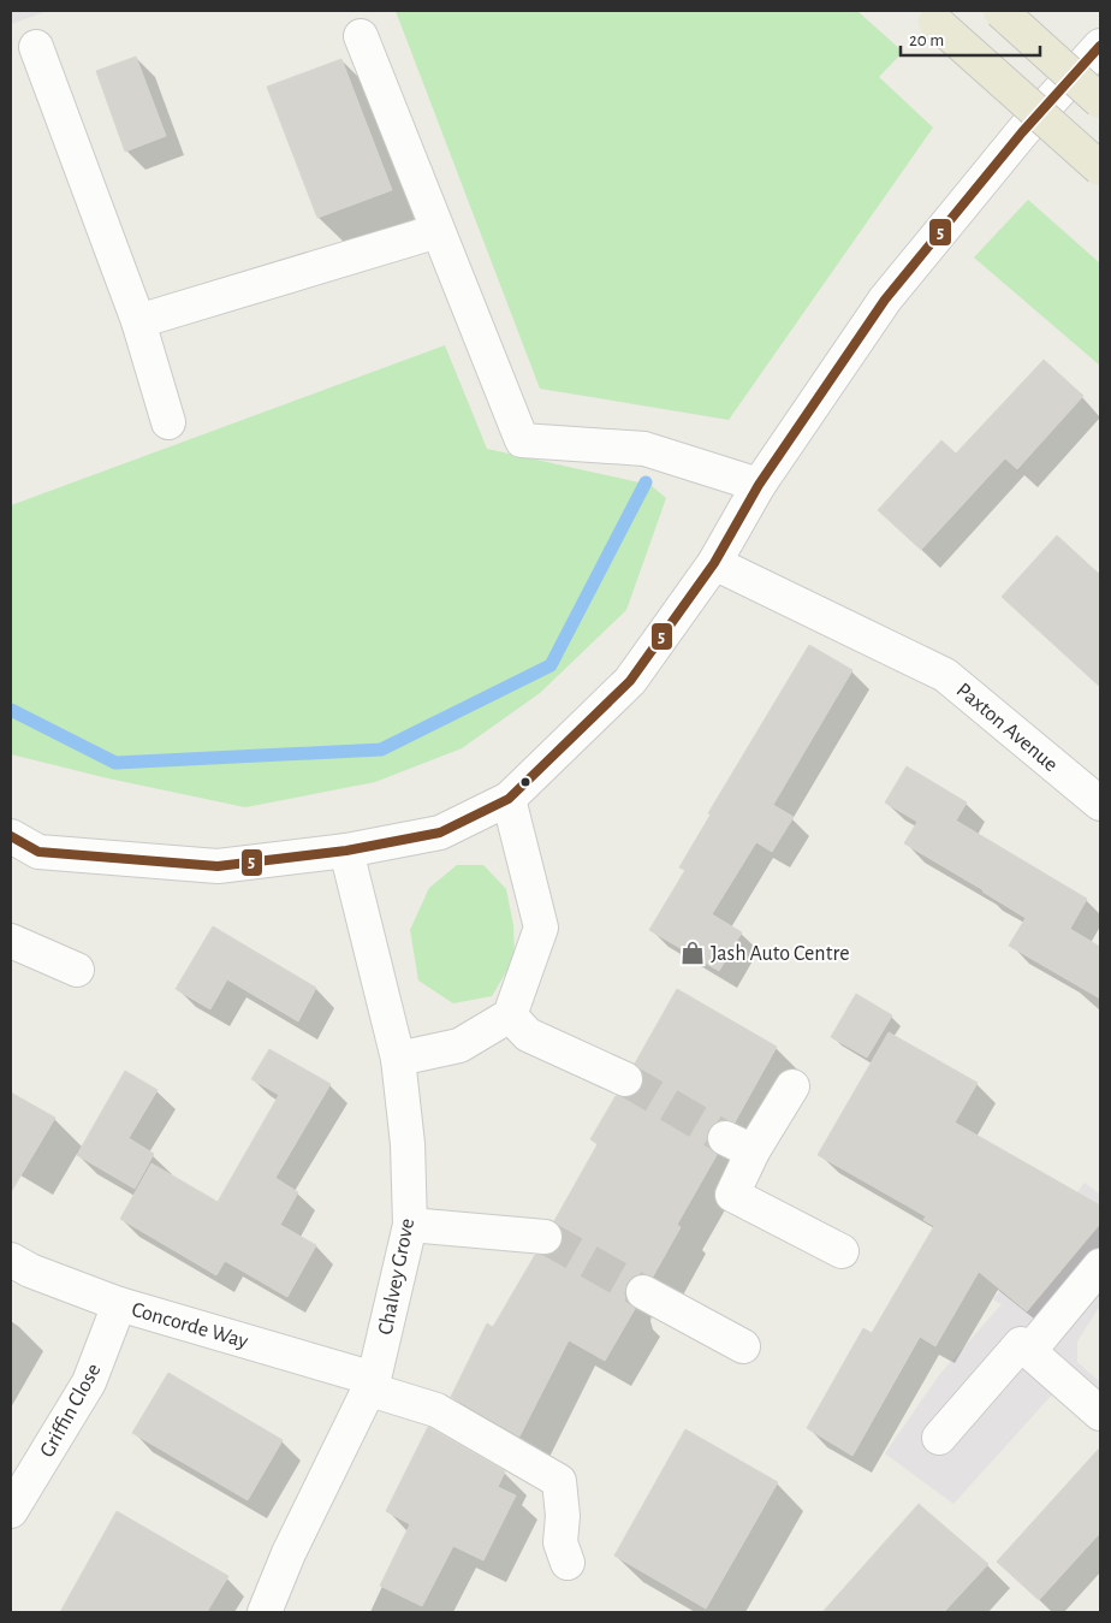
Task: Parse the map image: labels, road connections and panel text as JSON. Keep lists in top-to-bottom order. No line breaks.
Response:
{"streets":{"street":["Paxton Avenue","Chalvey Grove","Concorde Way","Griffin Close"]},"crossings":[["Chalvey Grove","Concorde Way"],["Concorde Way","Griffin Close"]],"places":{"shop":["Jash Auto Centre"]},"lines":["transit line 5"],"scale_bar":"20 m"}
